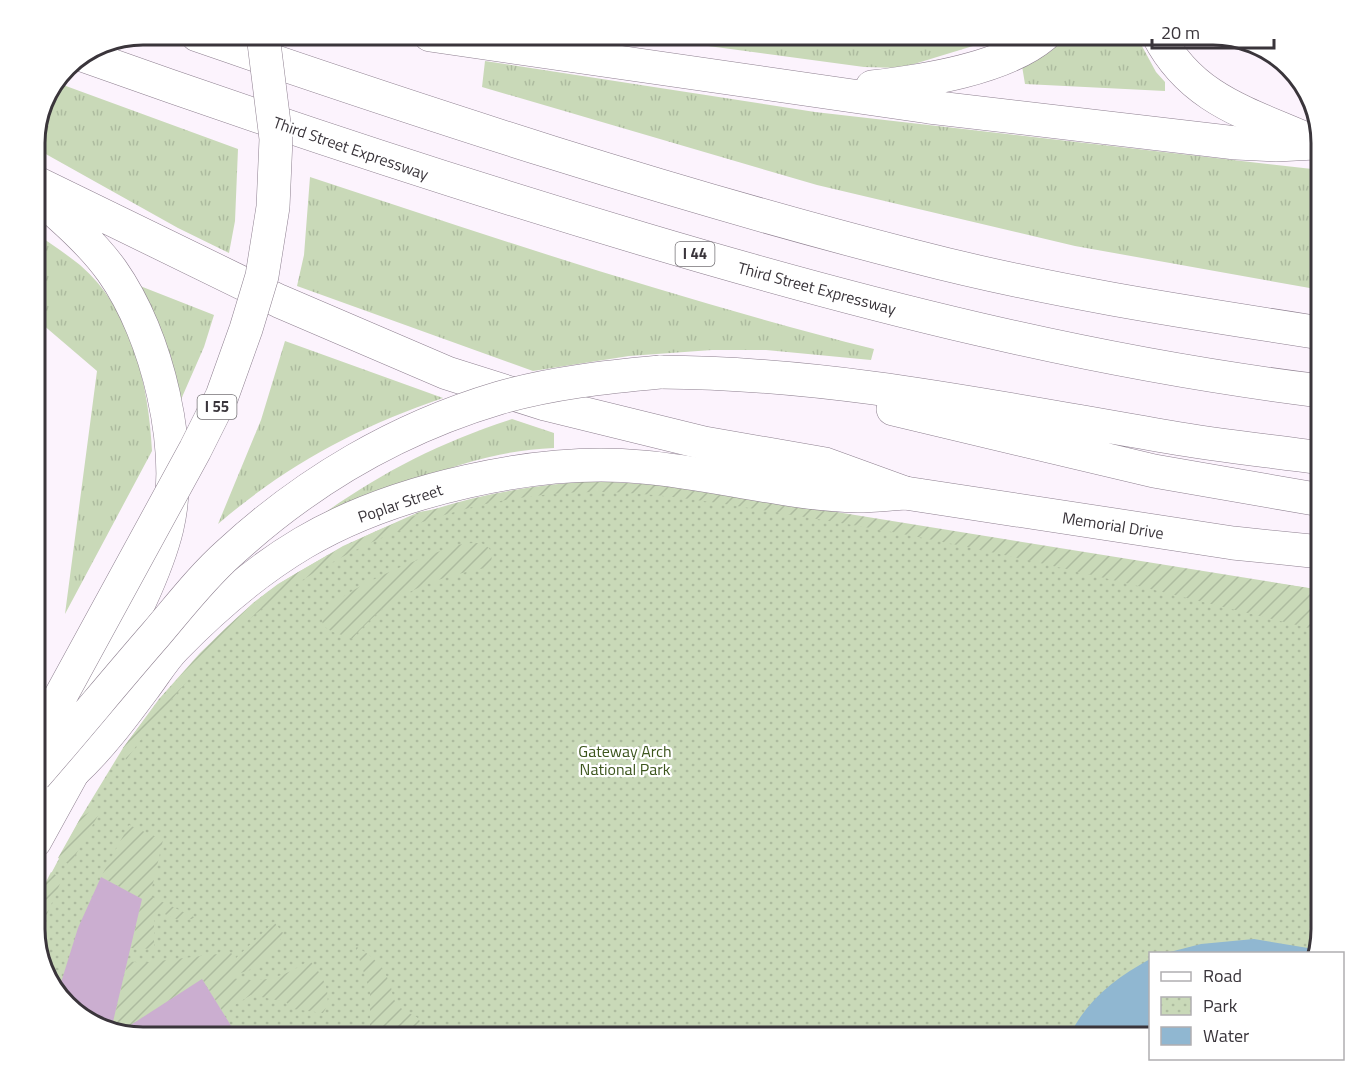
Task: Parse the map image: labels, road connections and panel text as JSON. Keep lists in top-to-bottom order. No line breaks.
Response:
{"streets":{"main road":["Third Street Expressway","I 44","I 55","Poplar Street","Memorial Drive"]},"crossings":[["Poplar Street","Memorial Drive"]],"parks":["Gateway Arch National Park"],"legend":["Road","Park","Water"],"scale_bar":"20 m"}
